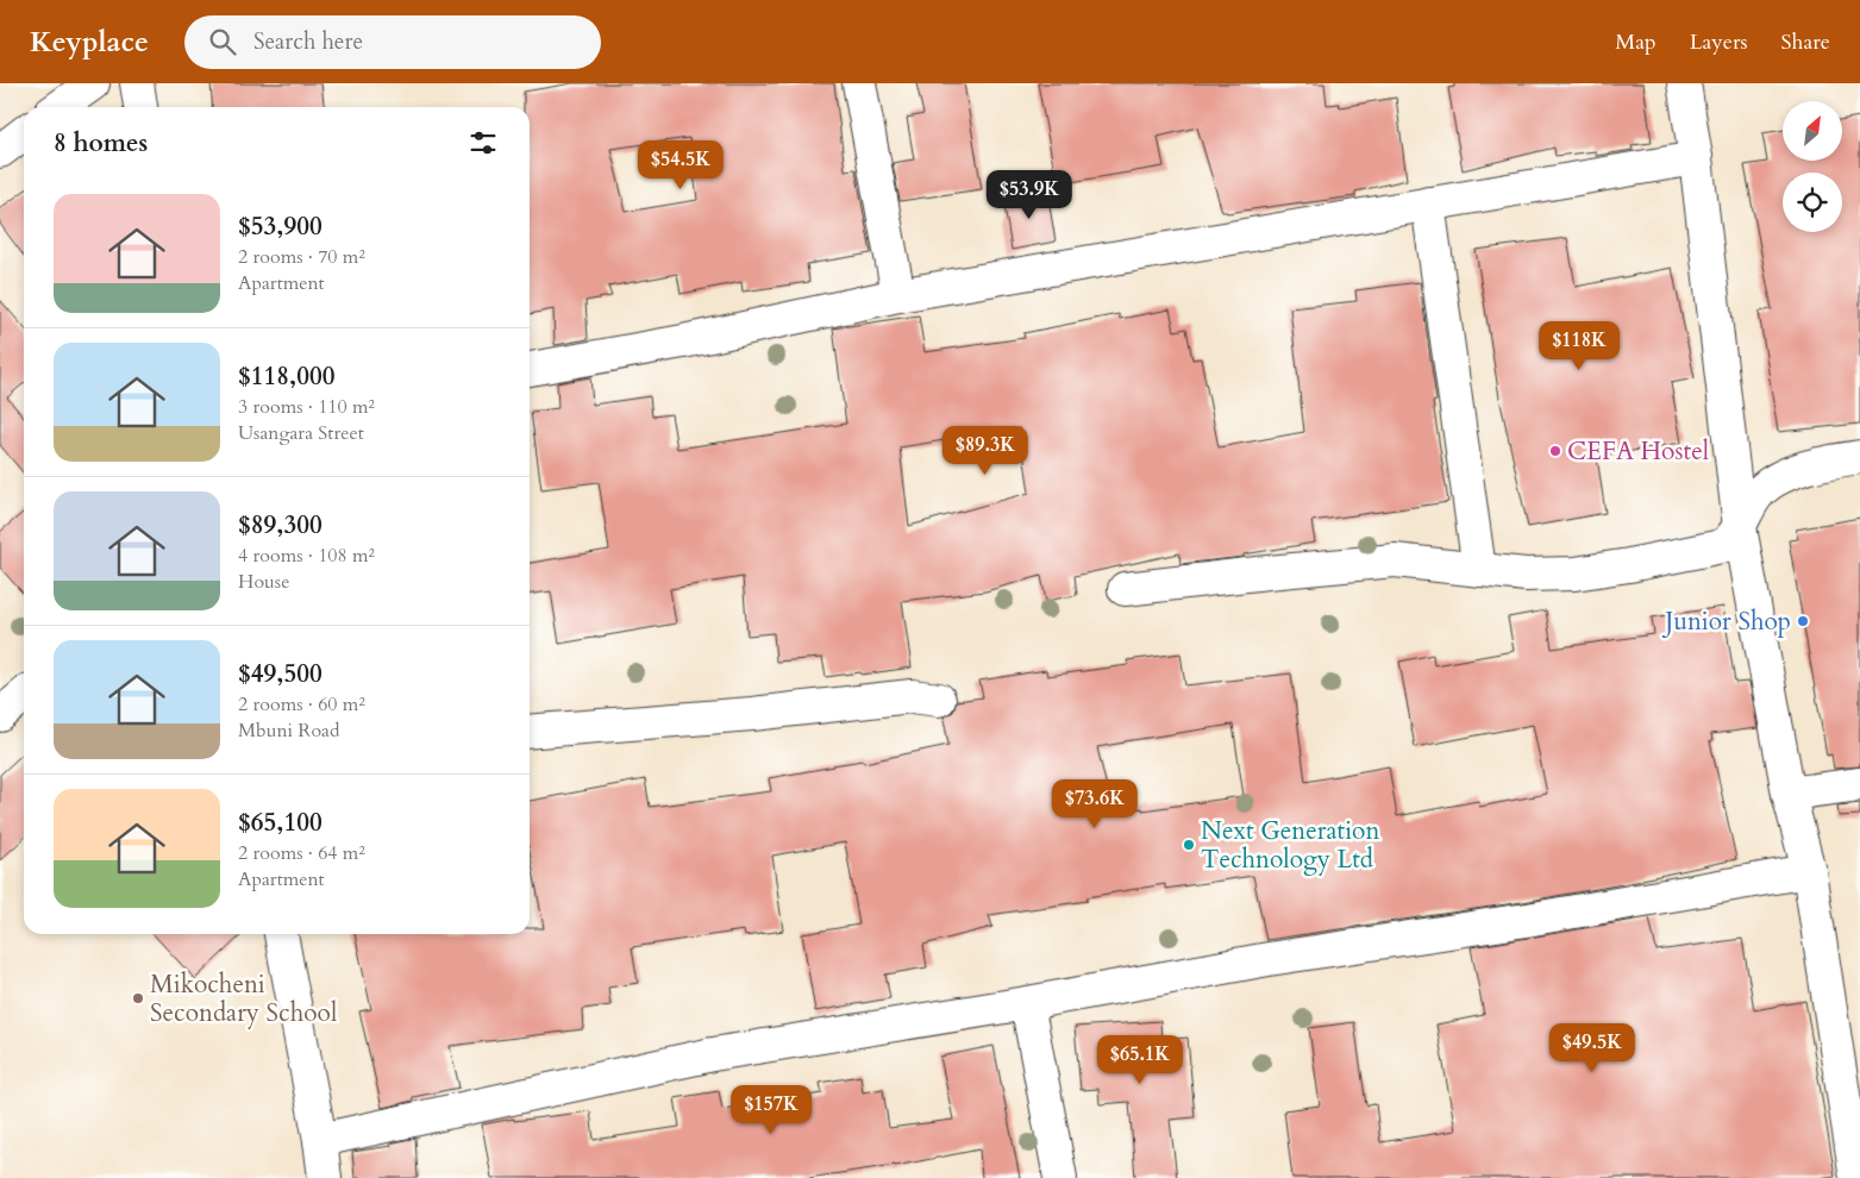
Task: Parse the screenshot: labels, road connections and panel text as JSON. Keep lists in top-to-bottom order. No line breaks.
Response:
{"places":["CEFA Hostel","Junior Shop","Next Generation Technology Ltd","Mikocheni Secondary School"],"north":"top right","page":{"header":"Keyplace","search":"Search here","nav":["Map","Layers","Share"],"heading":"8 homes","price":["$54.5K","$53.9K","$118K","$89.3K","$73.6K","$49.5K","$65.1K","$157K"],"list":[{"name":"$53,900","note":"2 rooms · 70 m² · Apartment"},{"name":"$118,000","note":"3 rooms · 110 m² · Usangara Street"},{"name":"$89,300","note":"4 rooms · 108 m² · House"},{"name":"$49,500","note":"2 rooms · 60 m² · Mbuni Road"},{"name":"$65,100","note":"2 rooms · 64 m² · Apartment"}]}}
